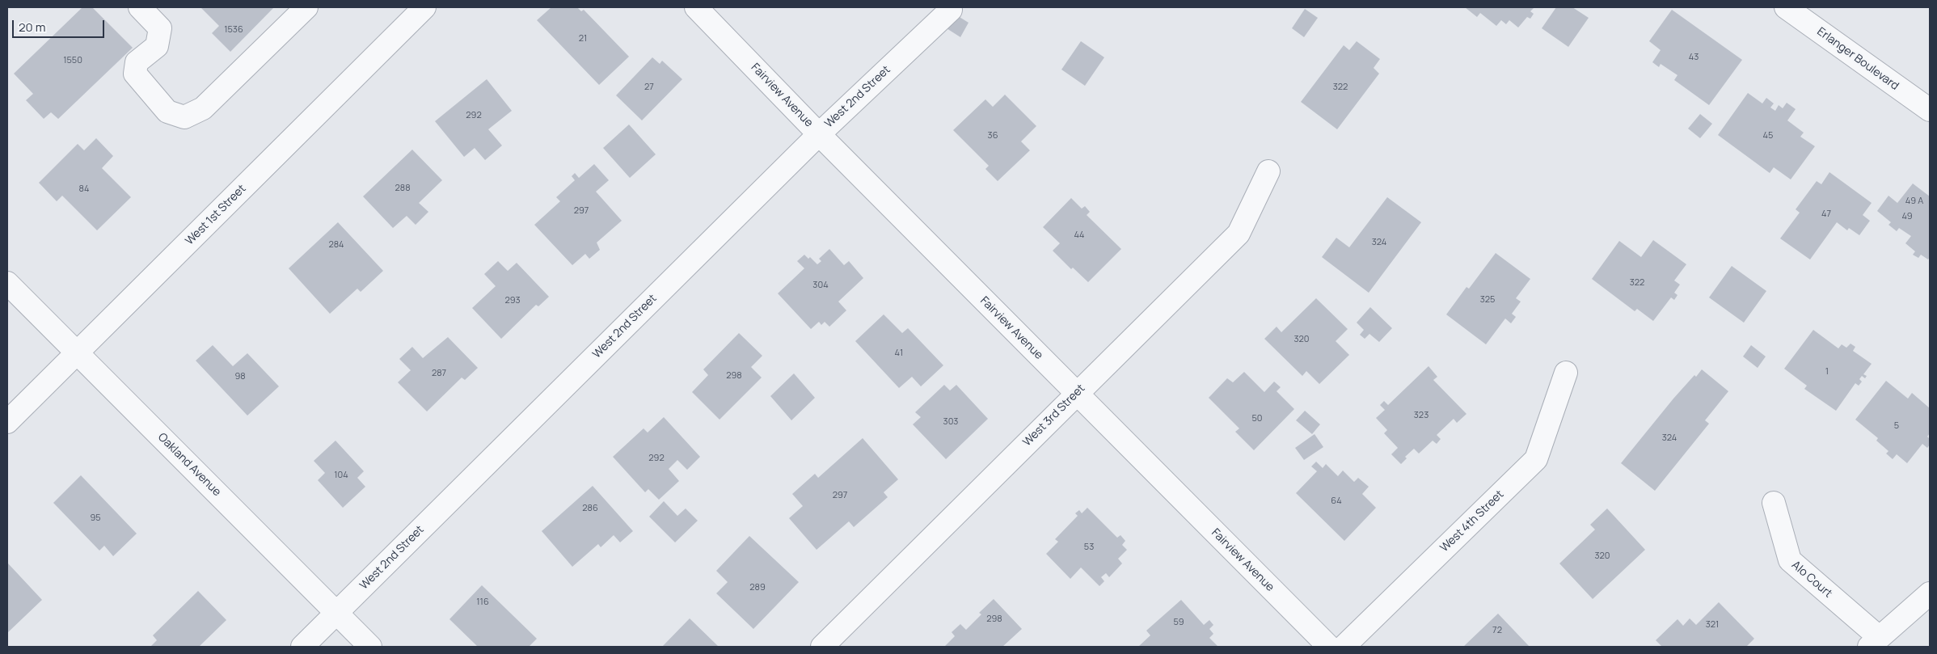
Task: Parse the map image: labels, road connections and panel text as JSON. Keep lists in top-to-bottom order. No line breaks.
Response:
{"streets":{"street":["Erlanger Boulevard","Fairview Avenue","West 2nd Street","West 1st Street","West 3rd Street","Oakland Avenue","West 4th Street","Alo Court"]},"crossings":[["Fairview Avenue","West 2nd Street"],["Fairview Avenue","West 3rd Street"],["West 2nd Street","Oakland Avenue"],["West 1st Street","Oakland Avenue"]],"house_numbers":["1536","21","43","1550","27","322","292","36","45","288","84","49 A","297","47","49","44","324","284","322","304","325","293","320","41","1","287","298","98","323","50","303","5","324","292","104","297","64","286","95","53","320","289","116","298","59","321","72"],"scale_bar":"20 m"}
